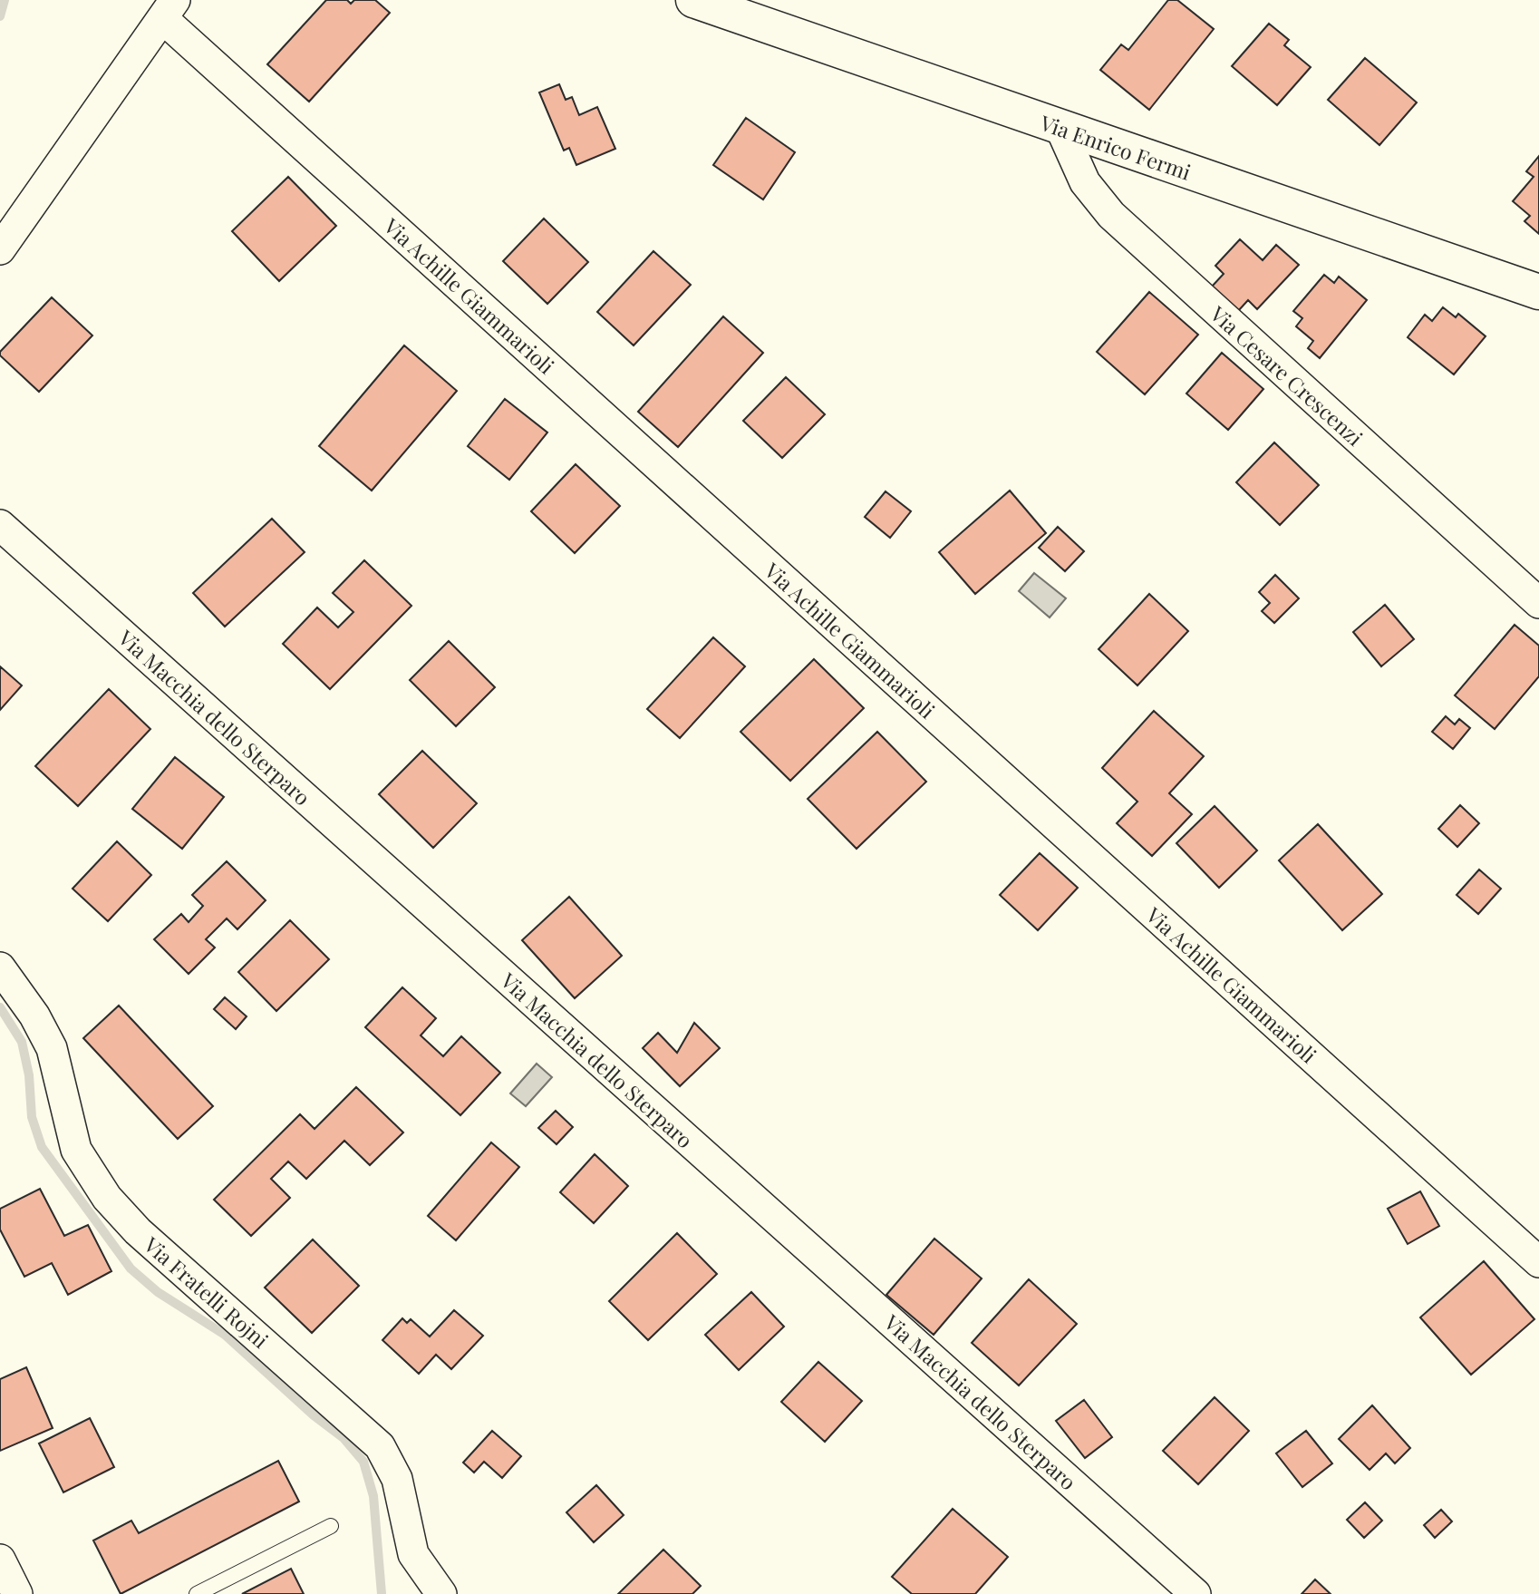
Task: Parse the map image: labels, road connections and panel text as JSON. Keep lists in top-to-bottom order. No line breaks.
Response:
{"streets":{"street":["Via Enrico Fermi","Via Achille Giammarioli","Via Cesare Crescenzi","Via Macchia dello Sterparo","Via Fratelli Rojni"]},"crossings":[["Via Enrico Fermi","Via Cesare Crescenzi"]]}
